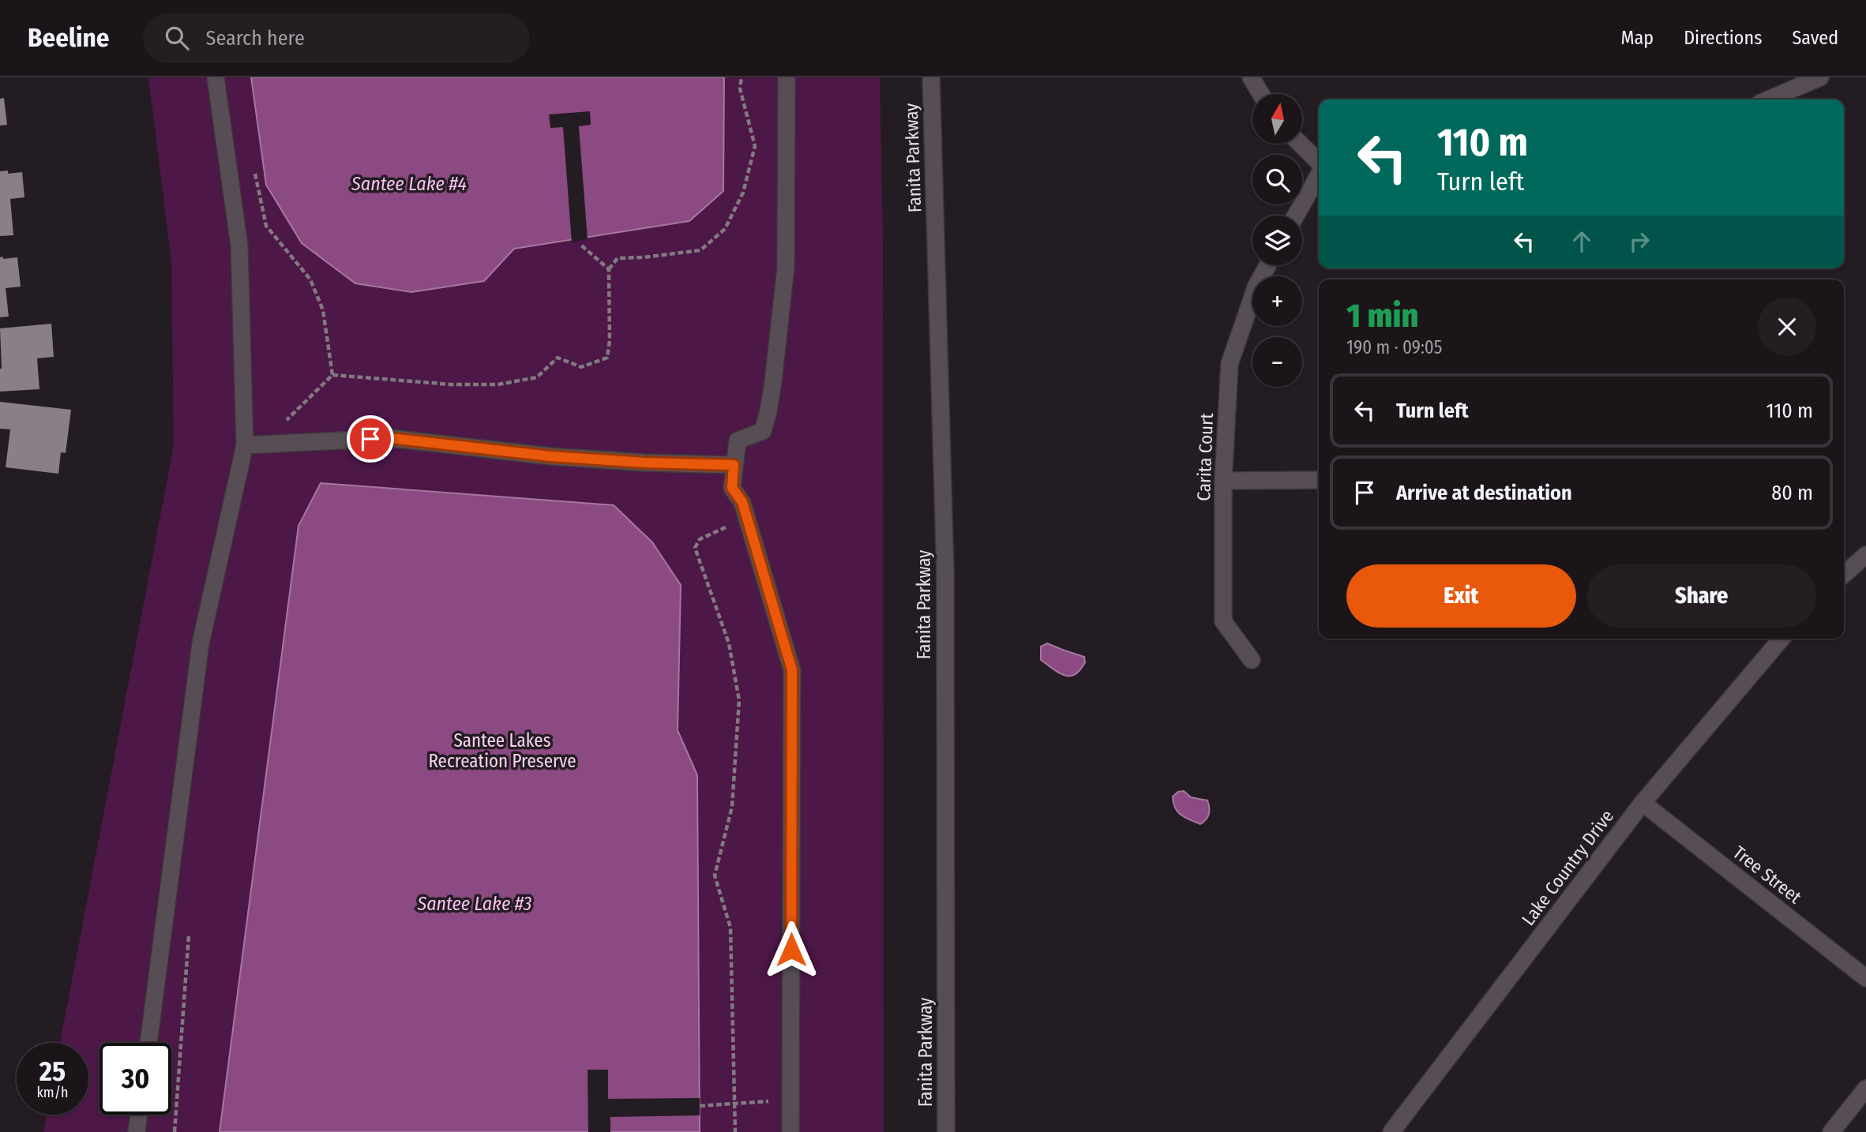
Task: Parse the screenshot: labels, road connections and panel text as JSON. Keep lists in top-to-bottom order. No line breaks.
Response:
{"streets":{"street":["Fanita Parkway","Carita Court","Lake Country Drive","Tree Street"]},"crossings":[["Lake Country Drive","Tree Street"]],"water":["Santee Lake #4","Santee Lake #3"],"parks":["Santee Lakes Recreation Preserve"],"north":"top","page":{"header":"Beeline","search":"Search here","nav":["Map","Directions","Saved"],"map_buttons":["+","−"],"turn":["110 m","Turn left"],"heading":["1 min","190 m · 09:05"],"list":[{"name":"Turn left","value":"110 m"},{"name":"Arrive at destination","value":"80 m"}],"buttons":["Exit","Share"],"speed":"25 km/h","limit":"30"}}
